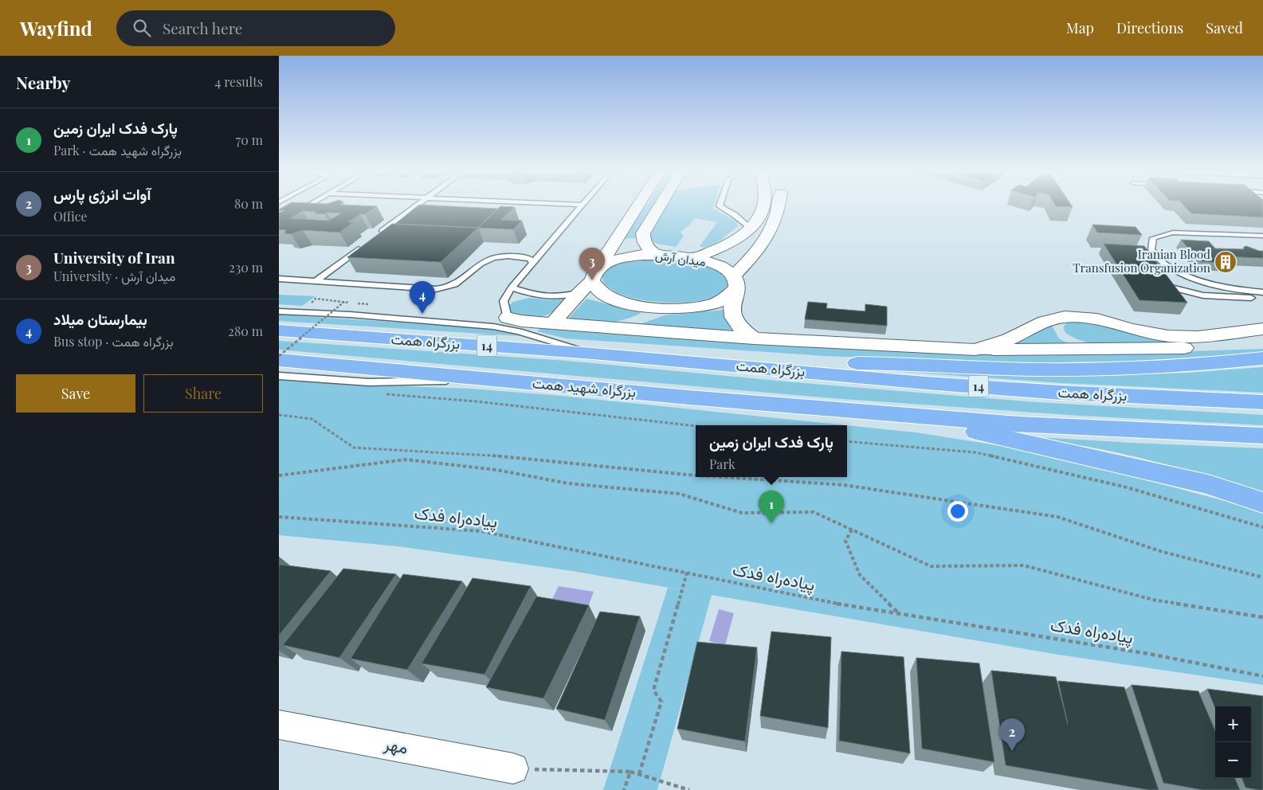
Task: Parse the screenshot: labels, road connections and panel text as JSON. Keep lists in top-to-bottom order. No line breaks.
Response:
{"streets":{"highway":["بزرگراه همت","14","بزرگراه شهید همت"],"main road":["میدان آرش"],"street":["مهر"],"path":["پیاده‌راه فدک"]},"places":{"building":["Iranian Blood Transfusion Organization"]},"page":{"header":"Wayfind","search":"Search here","nav":["Map","Directions","Saved"],"heading":["Nearby","4 results"],"list":[{"mark":"1","name":"پارک فدک ایران زمین","note":"Park · بزرگراه شهید همت","value":"70 m"},{"mark":"2","name":"آوات انرژی پارس","note":"Office","value":"80 m"},{"mark":"3","name":"University of Iran","note":"University · میدان آرش","value":"230 m"},{"mark":"4","name":"بیمارستان میلاد","note":"Bus stop · بزرگراه همت","value":"280 m"}],"pins":["3","4","1","2"],"buttons":["Save","Share"],"popup":["پارک فدک ایران زمین","Park"],"map_buttons":["+","−"]}}
